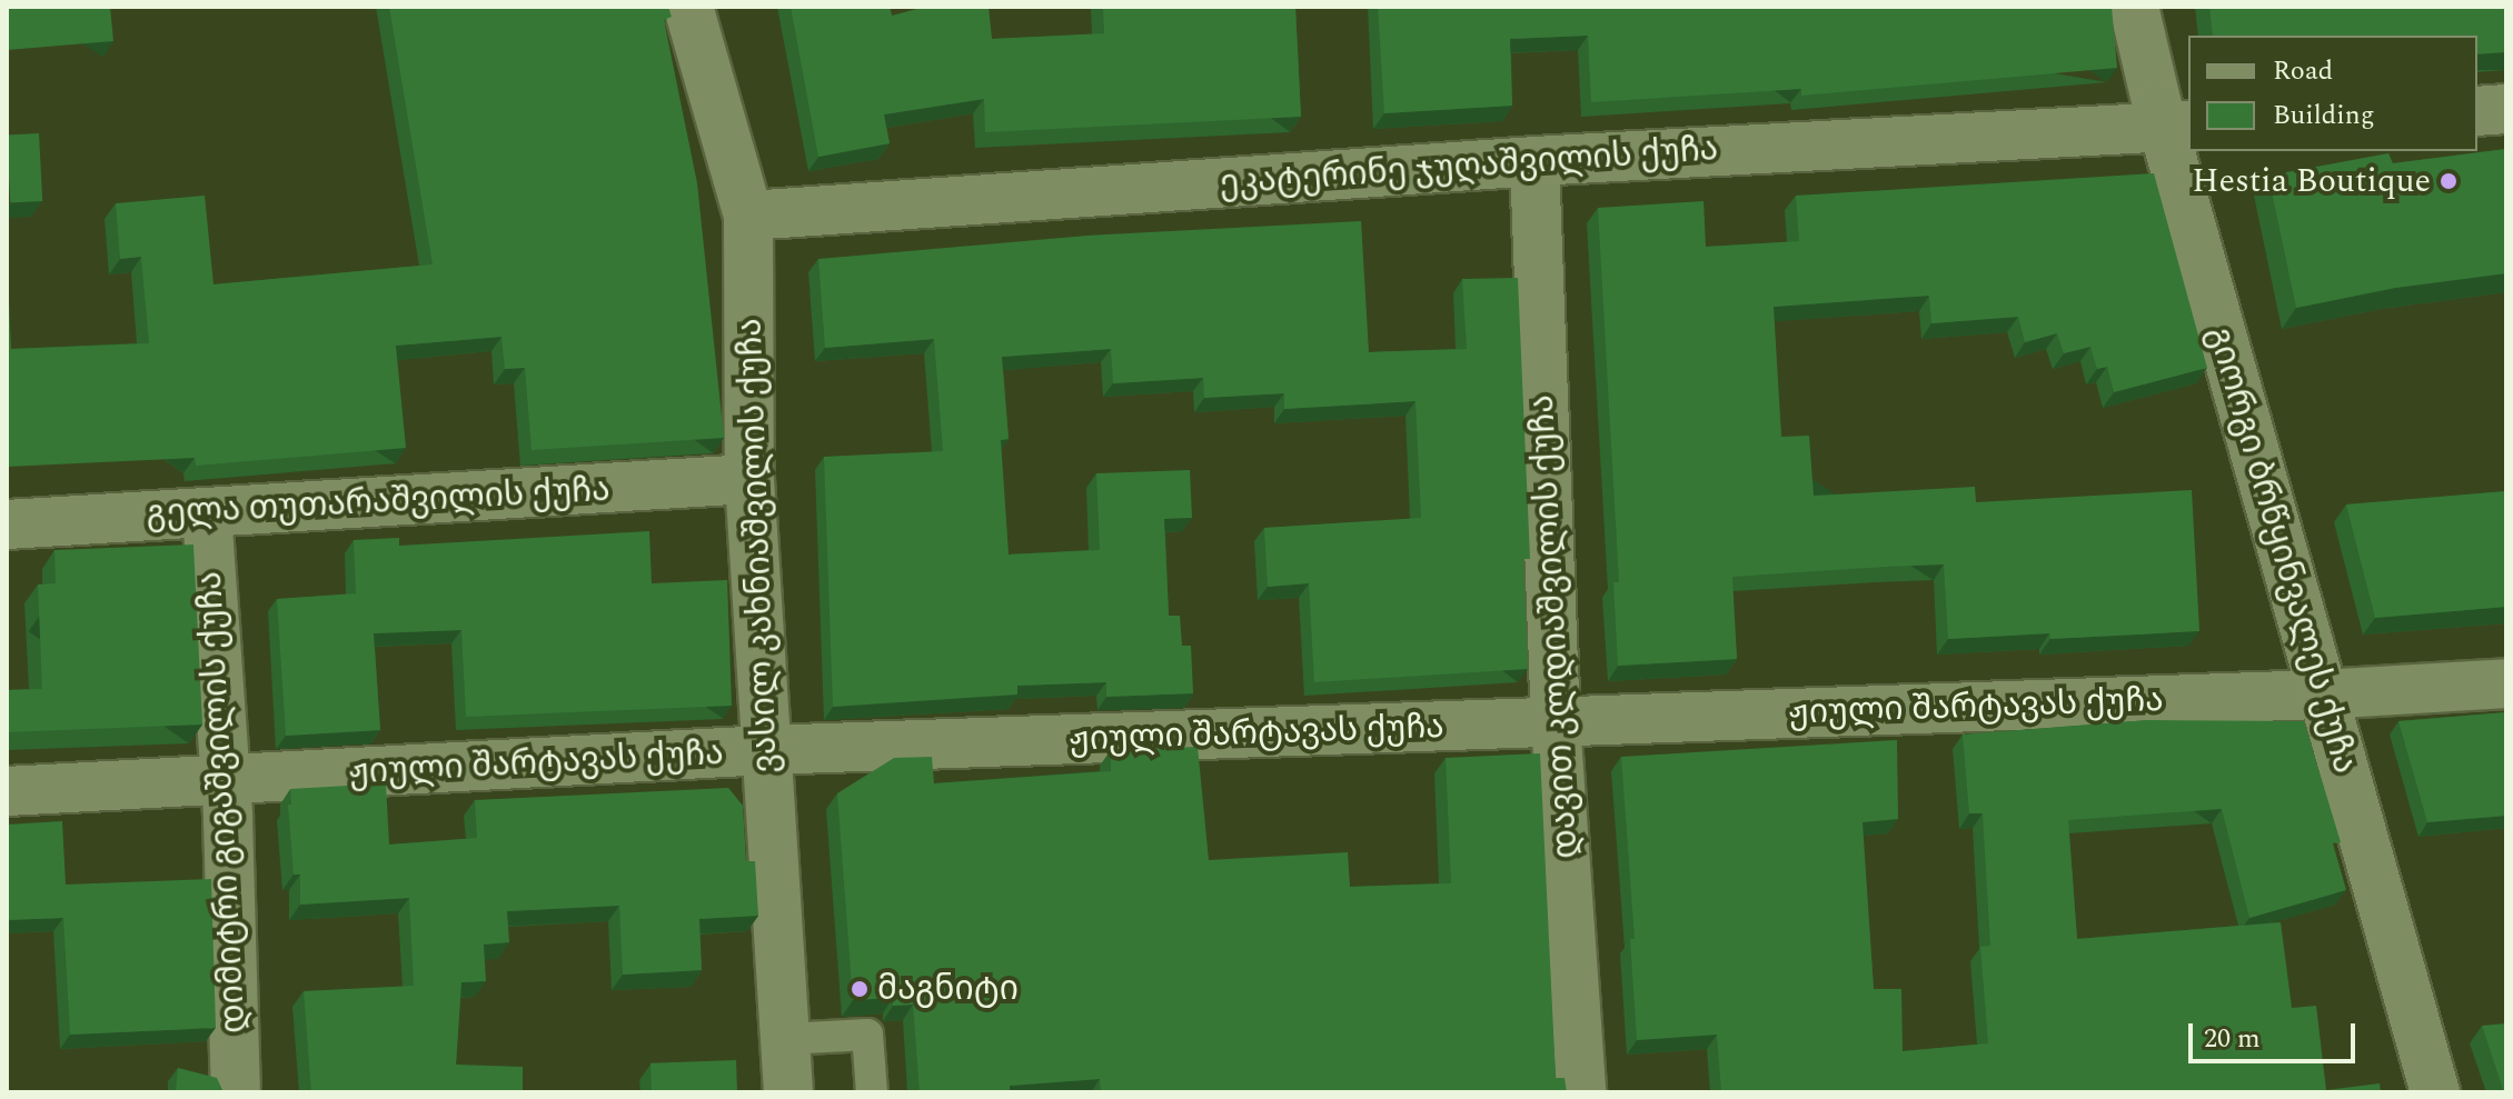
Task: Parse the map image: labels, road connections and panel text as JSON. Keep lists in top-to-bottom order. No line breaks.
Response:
{"streets":{"street":["ეკატერინე ჯუღაშვილის ქუჩა","გელა თუთარაშვილის ქუჩა","ვასილ კახნიაშვილის ქუჩა","გიორგი ბრწყინვალეს ქუჩა","დავით კლდიაშვილის ქუჩა","ჟიული შარტავას ქუჩა","დიმიტრი გიგაშვილის ქუჩა"]},"crossings":[["ეკატერინე ჯუღაშვილის ქუჩა","ვასილ კახნიაშვილის ქუჩა"],["ეკატერინე ჯუღაშვილის ქუჩა","გიორგი ბრწყინვალეს ქუჩა"],["ეკატერინე ჯუღაშვილის ქუჩა","დავით კლდიაშვილის ქუჩა"],["გელა თუთარაშვილის ქუჩა","ვასილ კახნიაშვილის ქუჩა"],["გელა თუთარაშვილის ქუჩა","დიმიტრი გიგაშვილის ქუჩა"],["ვასილ კახნიაშვილის ქუჩა","ჟიული შარტავას ქუჩა"],["გიორგი ბრწყინვალეს ქუჩა","ჟიული შარტავას ქუჩა"],["დავით კლდიაშვილის ქუჩა","ჟიული შარტავას ქუჩა"],["ჟიული შარტავას ქუჩა","დიმიტრი გიგაშვილის ქუჩა"]],"places":["Hestia Boutique","მაგნიტი"],"legend":["Road","Building"],"scale_bar":"20 m"}
